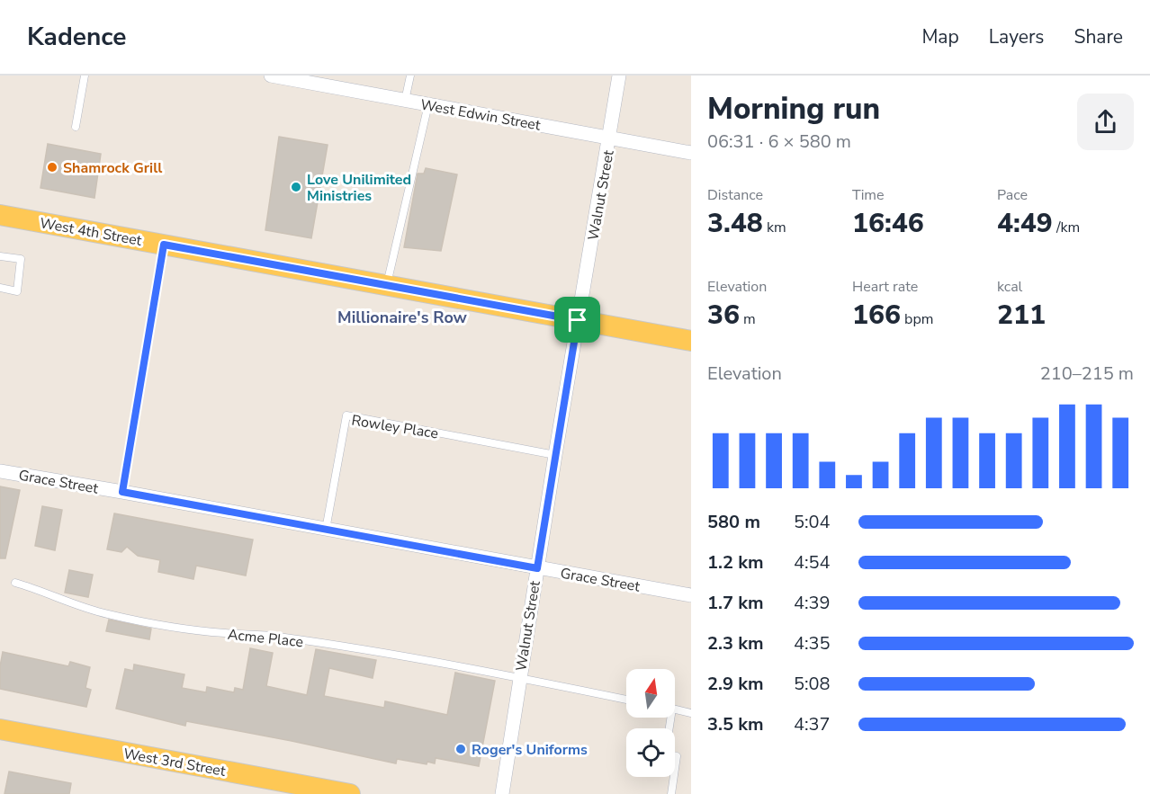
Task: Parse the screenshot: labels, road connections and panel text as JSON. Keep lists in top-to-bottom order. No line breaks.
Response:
{"streets":{"main road":["West 4th Street","West 3rd Street"],"street":["West Edwin Street","Walnut Street","Grace Street"],"lane":["Rowley Place","Acme Place"]},"crossings":[["West Edwin Street","Walnut Street"],["Walnut Street","West 4th Street"],["Walnut Street","Rowley Place"],["Walnut Street","Grace Street"],["Walnut Street","Acme Place"],["Rowley Place","Grace Street"]],"districts":["Millionaire's Row"],"places":["Shamrock Grill","Love Unilimited Ministries","Roger's Uniforms"],"north":"top","page":{"header":"Kadence","nav":["Map","Layers","Share"],"heading":["Morning run","06:31 · 6 × 580 m"],"stats":[["Distance","3.48 km"],["Time","16:46"],["Pace","4:49 /km"],["Elevation","36 m"],["Heart rate","166 bpm"],["kcal","211"]],"chart":["Elevation","210–215 m"],"list":[{"name":"580 m","note":"5:04"},{"name":"1.2 km","note":"4:54"},{"name":"1.7 km","note":"4:39"},{"name":"2.3 km","note":"4:35"},{"name":"2.9 km","note":"5:08"},{"name":"3.5 km","note":"4:37"}]}}
